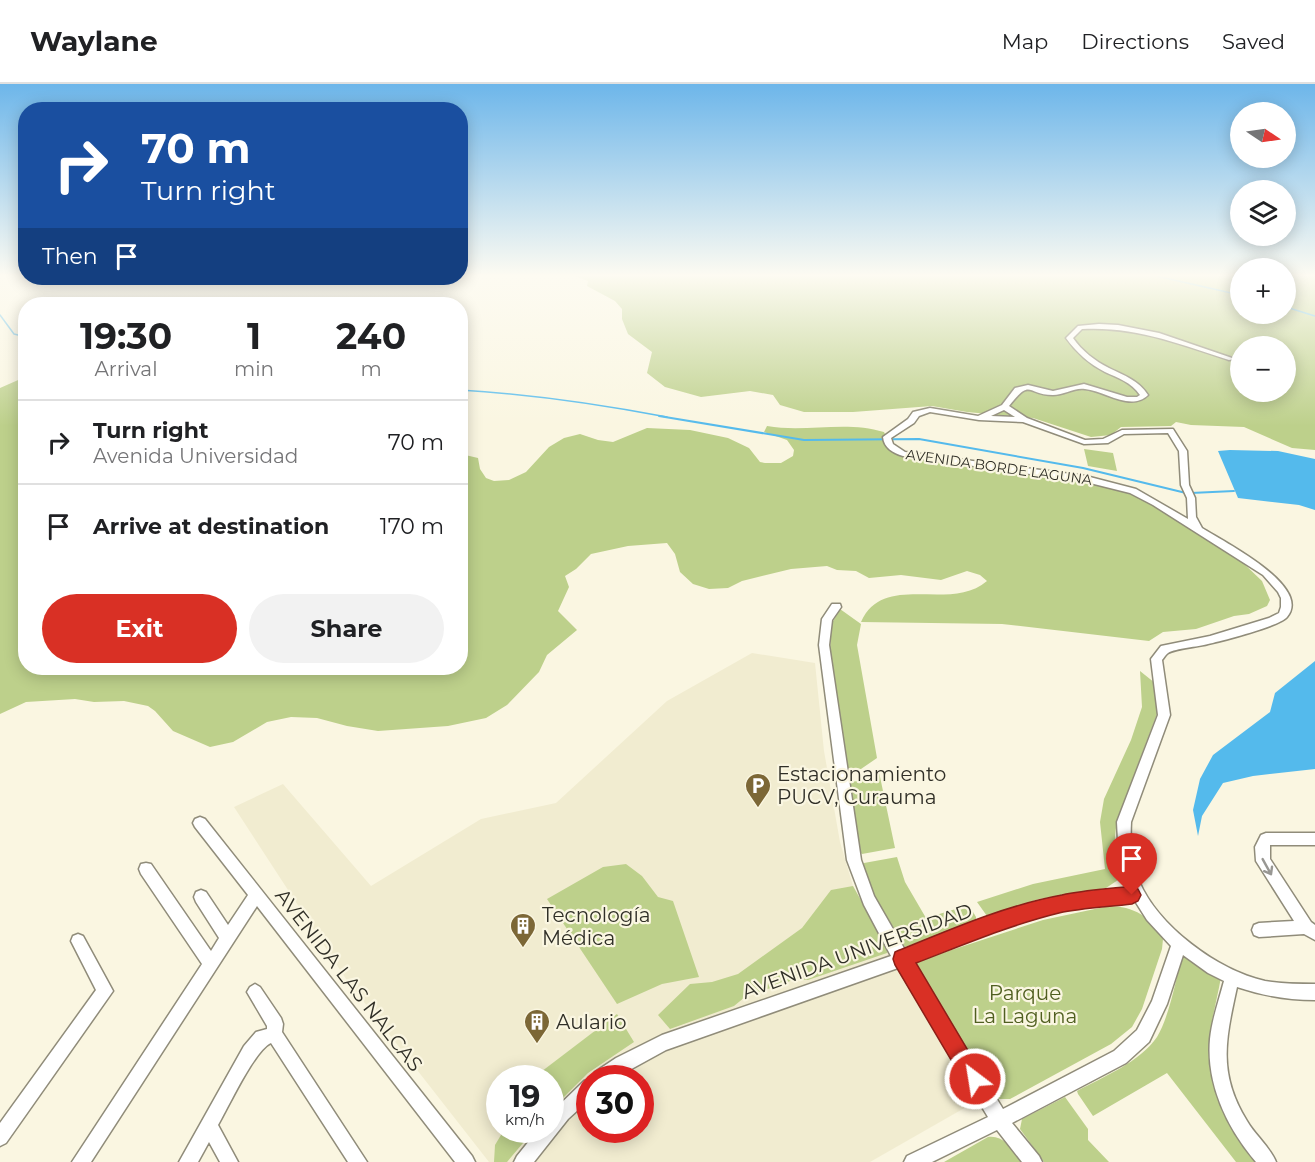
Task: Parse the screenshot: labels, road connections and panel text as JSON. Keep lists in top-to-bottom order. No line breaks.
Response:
{"streets":{"street":["AVENIDA BORDE LAGUNA","AVENIDA UNIVERSIDAD","AVENIDA LAS NALCAS"]},"crossings":[["AVENIDA BORDE LAGUNA","AVENIDA UNIVERSIDAD"]],"parks":["Parque La Laguna"],"places":{"parking":["Estacionamiento PUCV, Curauma"],"building":["Tecnología Médica","Aulario"]},"north":"right","page":{"header":"Waylane","nav":["Map","Directions","Saved"],"map_buttons":["+","−"],"turn":["70 m","Turn right"],"then":"Then","eta":["19:30","Arrival","1","min","240","m"],"list":[{"name":"Turn right","note":"Avenida Universidad","value":"70 m"},{"name":"Arrive at destination","value":"170 m"}],"buttons":["Exit","Share"],"speed":"19 km/h","limit":"30"}}
